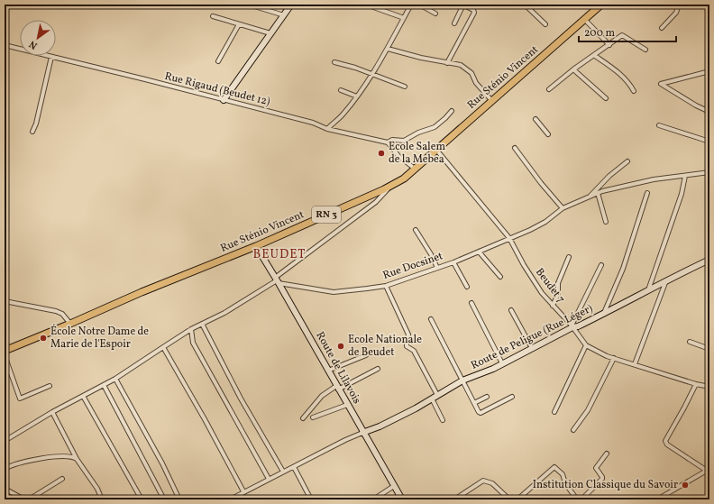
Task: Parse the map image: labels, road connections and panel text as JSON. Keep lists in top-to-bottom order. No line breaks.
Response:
{"streets":{"main road":["Rue Sténio Vincent","RN 3"],"street":["Rue Rigaud (Beudet 12)","Rue Docsinet","Beudet 7","Route de Peligue (Rue Léger)","Route de Lilavois"]},"crossings":[["Rue Sténio Vincent","Beudet 7"],["Rue Sténio Vincent","Route de Lilavois"],["Rue Docsinet","Beudet 7"],["Rue Docsinet","Route de Lilavois"],["Beudet 7","Route de Peligue (Rue Léger)"],["Route de Peligue (Rue Léger)","Route de Lilavois"]],"districts":["BEUDET"],"places":["Ecole Salem de la Mebea","École Notre Dame de Marie de l'Espoir","Ecole Nationale de Beudet","Institution Classique du Savoir"],"scale_bar":"200 m","north":"bottom left"}
